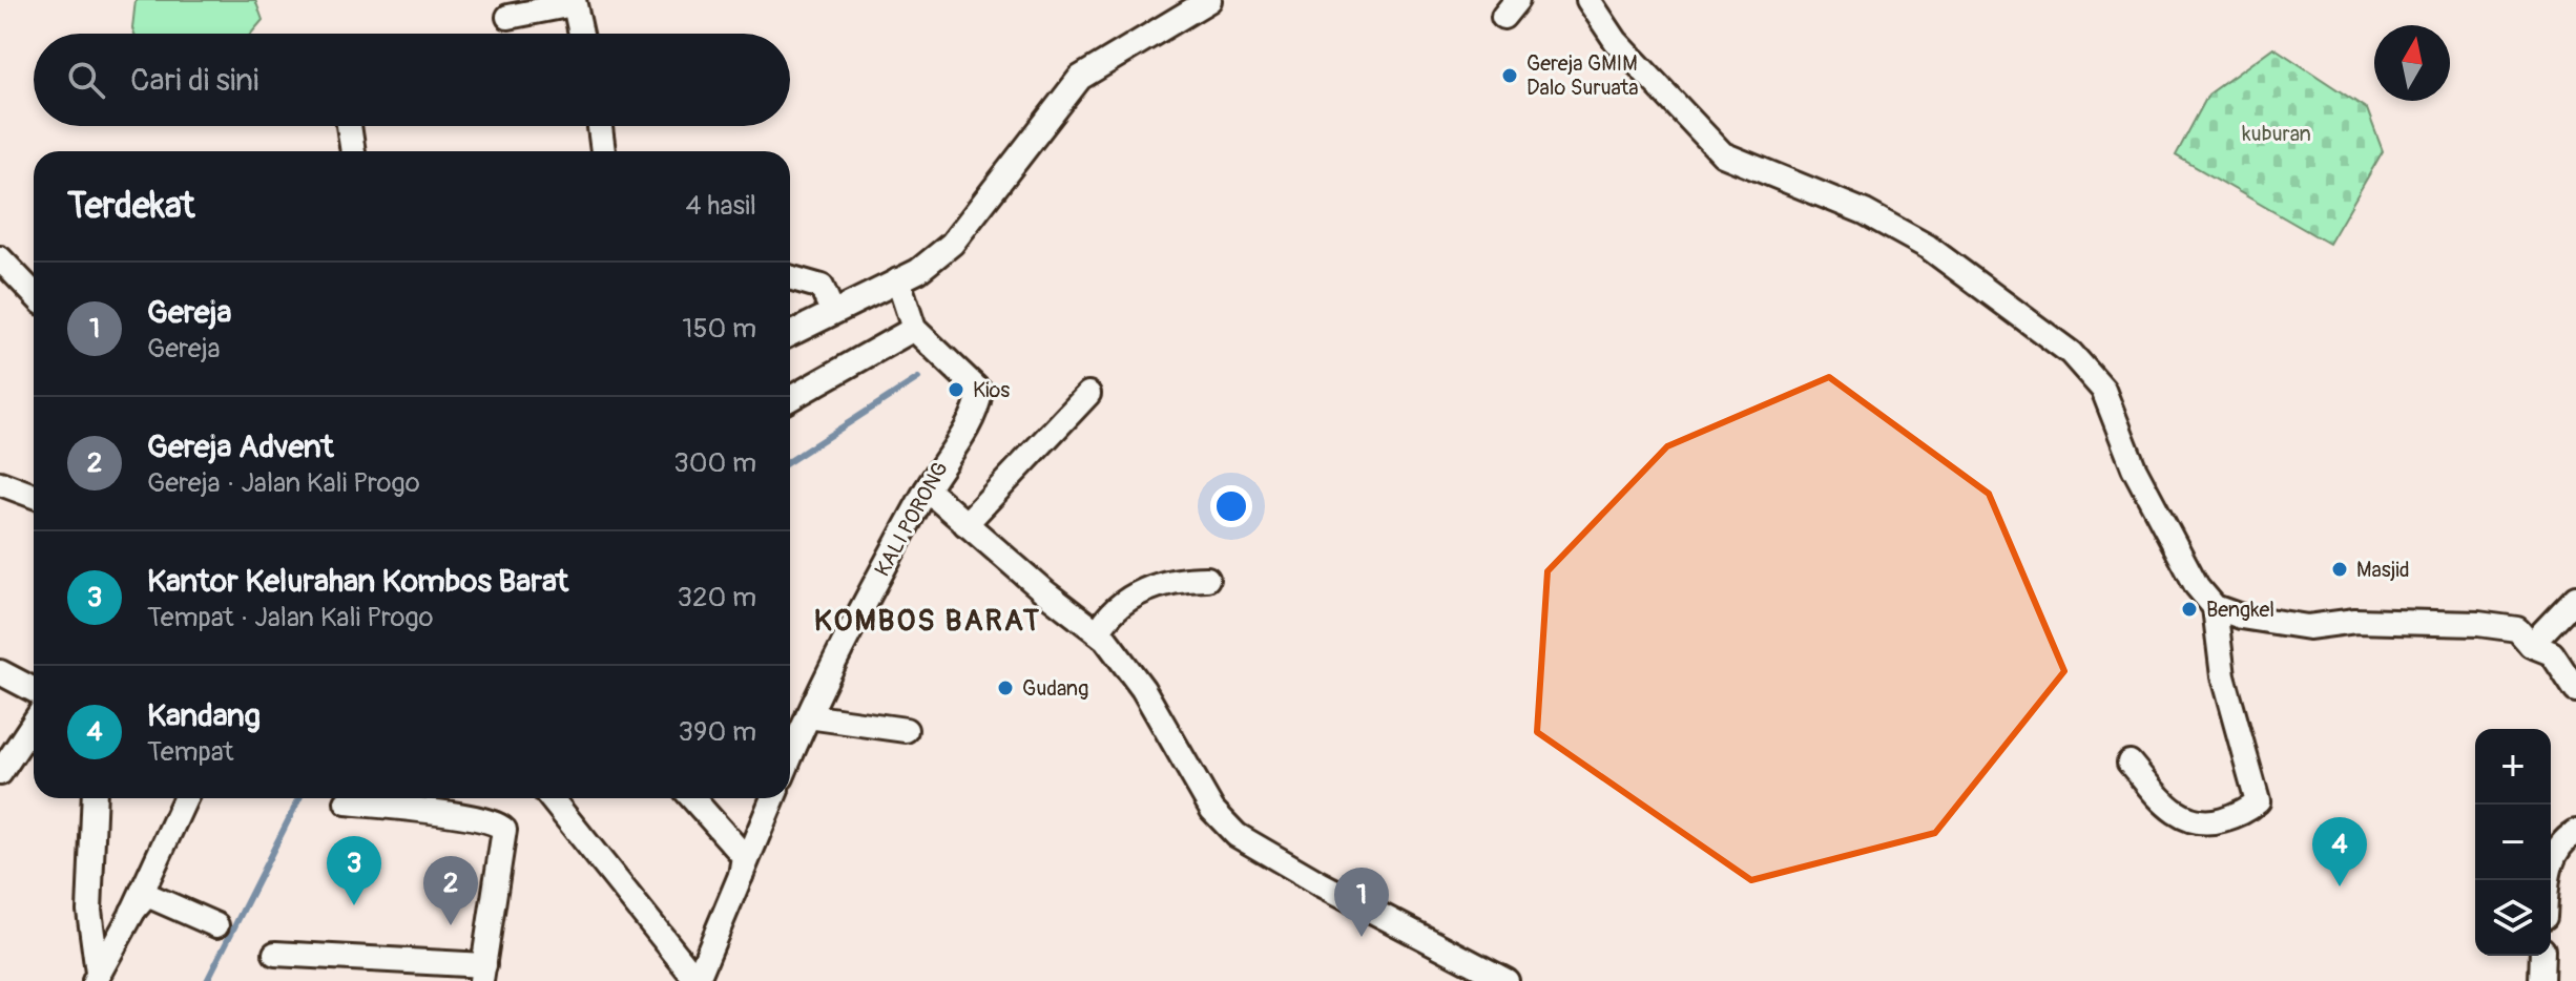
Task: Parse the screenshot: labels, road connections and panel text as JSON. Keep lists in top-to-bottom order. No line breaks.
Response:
{"streets":{"street":["KALI PORONG"]},"districts":["KOMBOS BARAT"],"parks":["kuburan"],"places":["Gereja GMIM Dalo Suruata","Kios","Masjid","Bengkel","Gudang"],"north":"top","page":{"search":"Cari di sini","heading":["Terdekat","4 hasil"],"list":[{"mark":"1","name":"Gereja","note":"Gereja","value":"150 m"},{"mark":"2","name":"Gereja Advent","note":"Gereja · Jalan Kali Progo","value":"300 m"},{"mark":"3","name":"Kantor Kelurahan Kombos Barat","note":"Tempat · Jalan Kali Progo","value":"320 m"},{"mark":"4","name":"Kandang","note":"Tempat","value":"390 m"}],"map_buttons":["+","−"],"pins":["4","3","2","1"]}}
